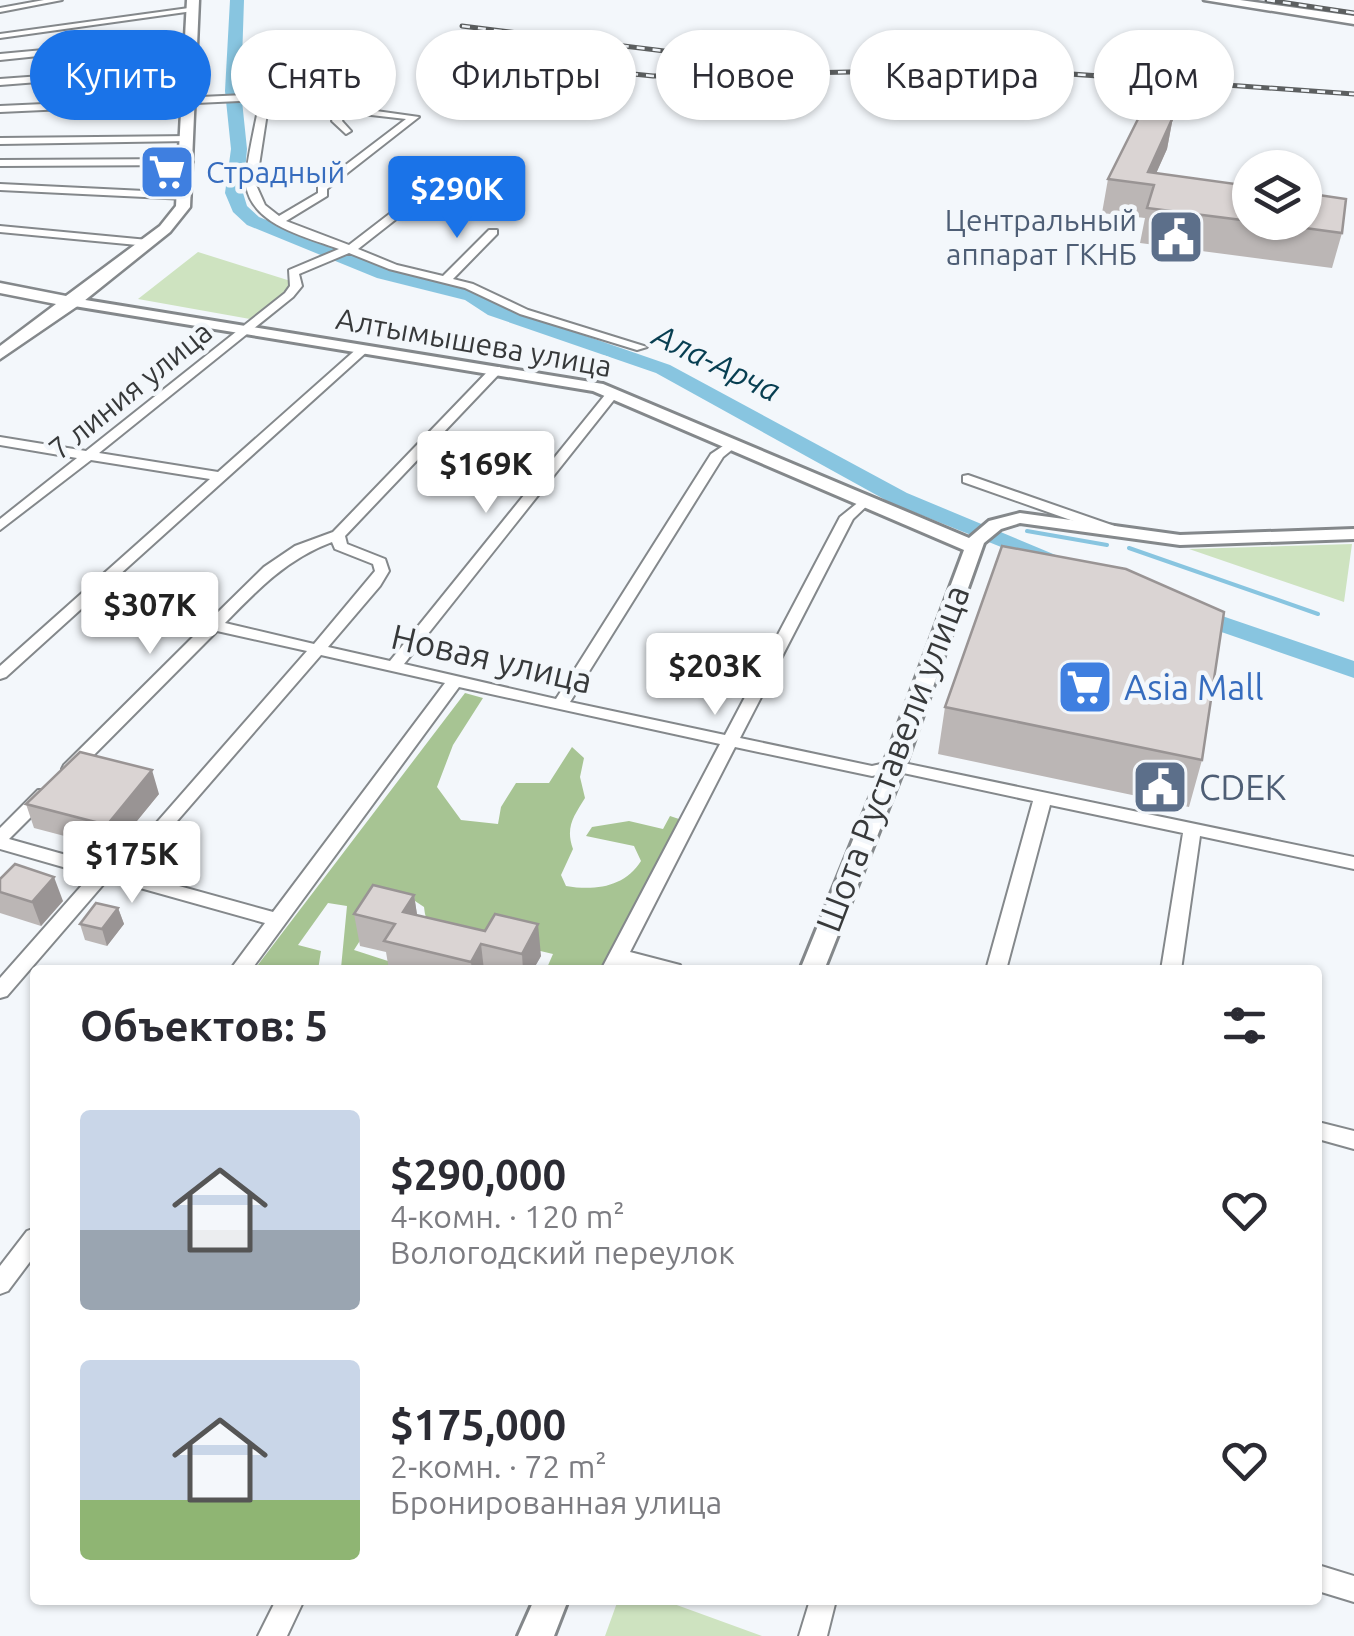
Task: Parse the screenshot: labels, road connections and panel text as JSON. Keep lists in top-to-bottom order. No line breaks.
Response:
{"streets":{"main road":["Алтымышева улица"],"street":["7 линия улица","Новая улица","Шота Руставели улица"]},"crossings":[["Алтымышева улица","7 линия улица"],["Алтымышева улица","Шота Руставели улица"],["Новая улица","Шота Руставели улица"]],"water":["Ала-Арча"],"places":{"supermarket":["Страдный","Asia Mall"],"public building":["Центральный аппарат ГКНБ","CDEK"]},"page":{"chip":["Купить","Снять","Фильтры","Новое","Квартира","Дом"],"price":["$290K","$169K","$307K","$203K","$175K"],"heading":"Объектов: 5","list":[{"name":"$290,000","note":"4-комн. · 120 m² · Вологодский переулок"},{"name":"$175,000","note":"2-комн. · 72 m² · Бронированная улица"}]}}
